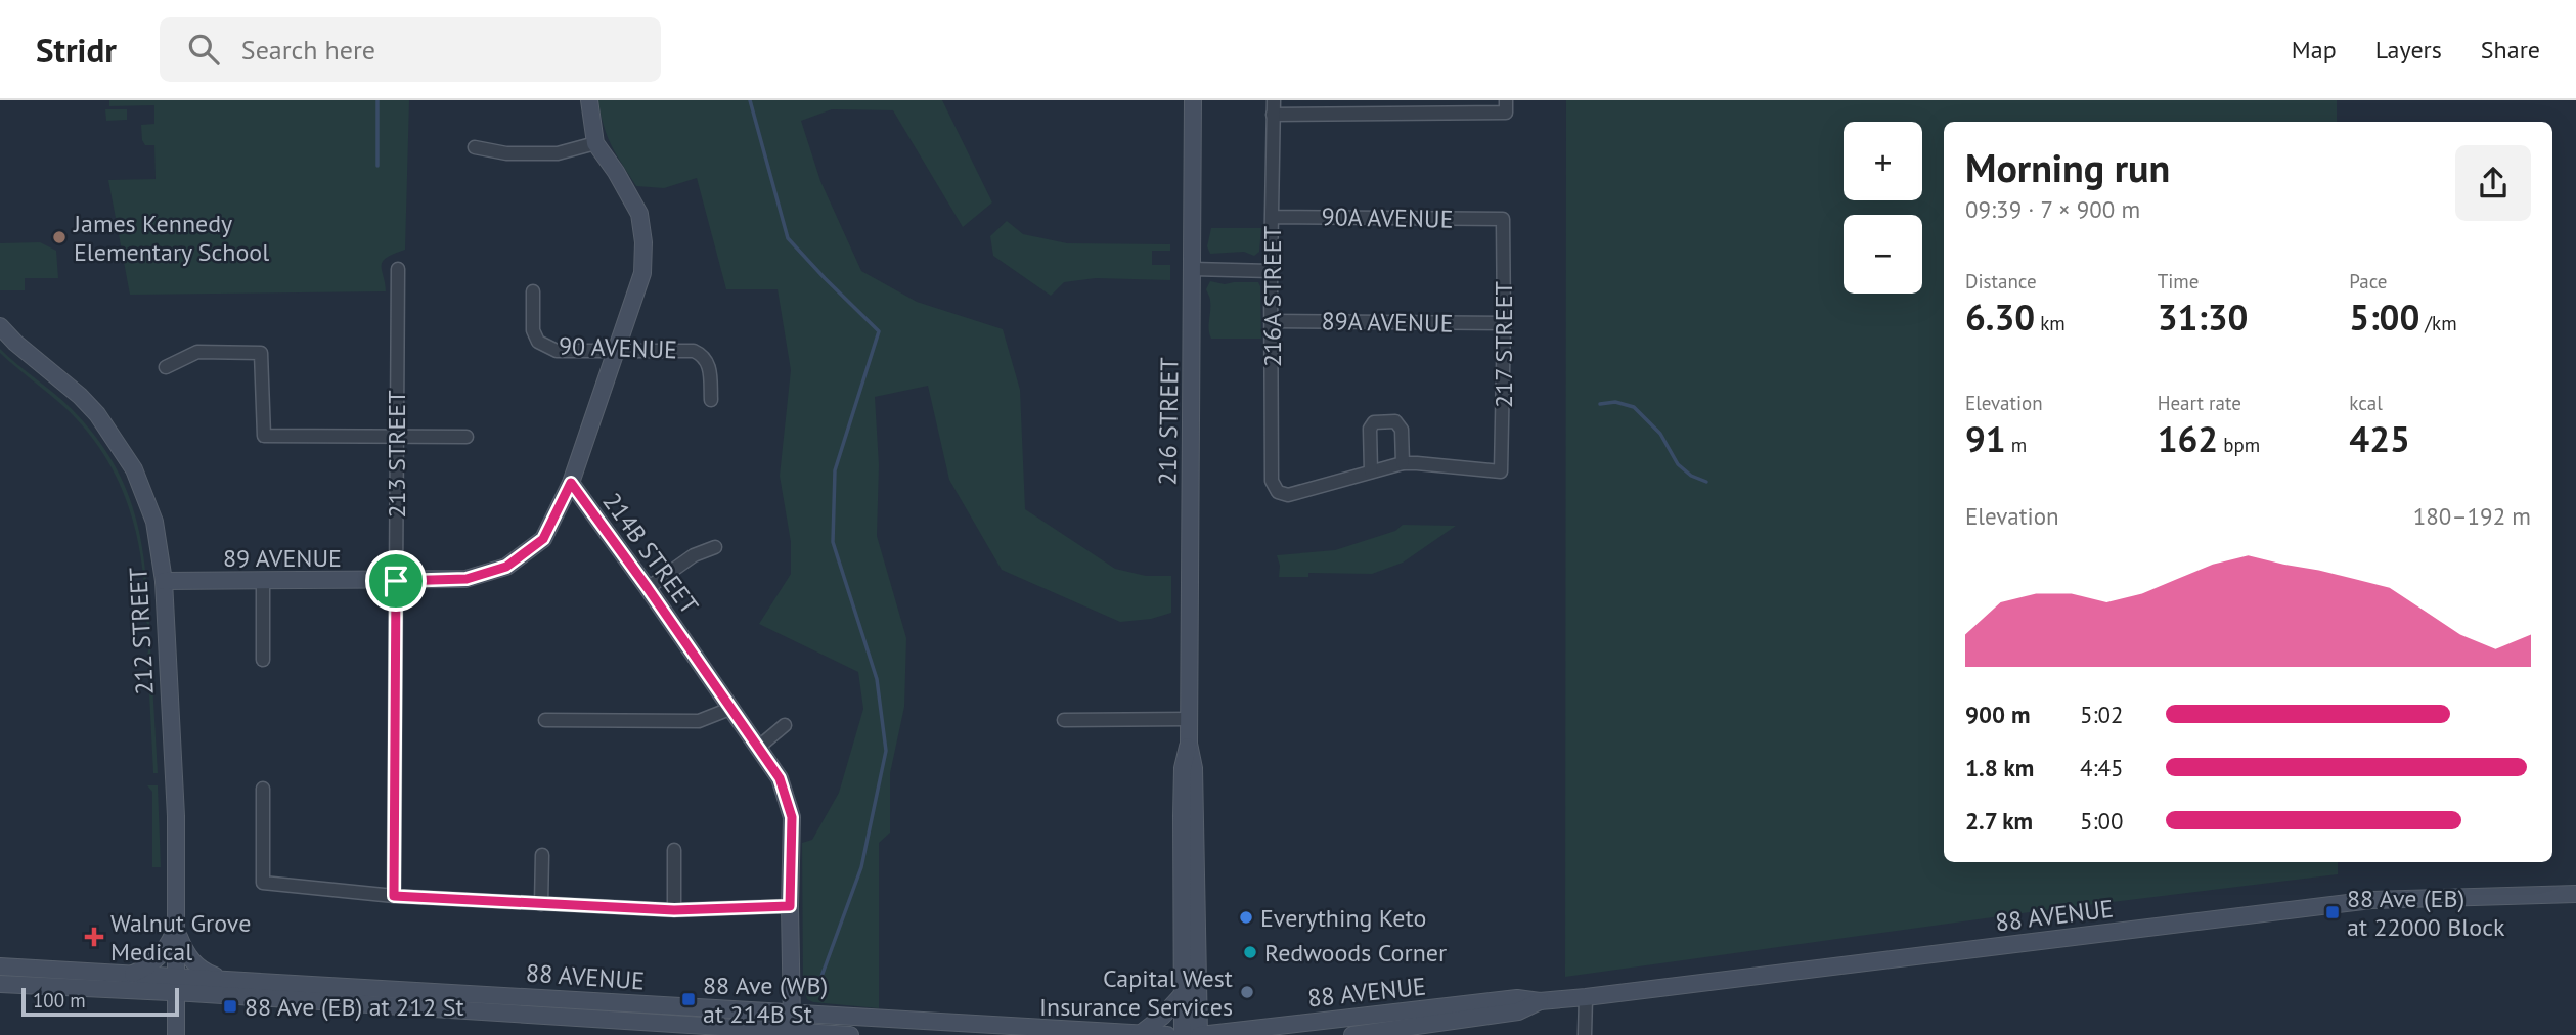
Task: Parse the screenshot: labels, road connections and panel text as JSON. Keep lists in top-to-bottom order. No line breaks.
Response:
{"streets":{"main road":["216 STREET","214B STREET","89 AVENUE","212 STREET","88 AVENUE"],"street":["90A AVENUE","216A STREET","89A AVENUE","217 STREET","90 AVENUE","213 STREET"]},"crossings":[["90A AVENUE","216A STREET"],["90A AVENUE","217 STREET"],["216A STREET","89A AVENUE"],["89A AVENUE","217 STREET"],["90 AVENUE","214B STREET"],["216 STREET","88 AVENUE"],["213 STREET","89 AVENUE"],["214B STREET","89 AVENUE"],["214B STREET","88 AVENUE"],["89 AVENUE","212 STREET"],["212 STREET","88 AVENUE"]],"places":{"other":["James Kennedy Elementary School","Everything Keto","Redwoods Corner","Capital West Insurance Services"],"transit":["88 Ave (EB) at 22000 Block","88 Ave (WB) at 214B St","88 Ave (EB) at 212 St"],"health":["Walnut Grove Medical"]},"scale_bar":"100 m","page":{"header":"Stridr","search":"Search here","nav":["Map","Layers","Share"],"map_buttons":["+","−"],"heading":["Morning run","09:39 · 7 × 900 m"],"stats":[["Distance","6.30 km"],["Time","31:30"],["Pace","5:00 /km"],["Elevation","91 m"],["Heart rate","162 bpm"],["kcal","425"]],"chart":["Elevation","180–192 m"],"list":[{"name":"900 m","note":"5:02"},{"name":"1.8 km","note":"4:45"},{"name":"2.7 km","note":"5:00"}],"scale":"100 m"}}
